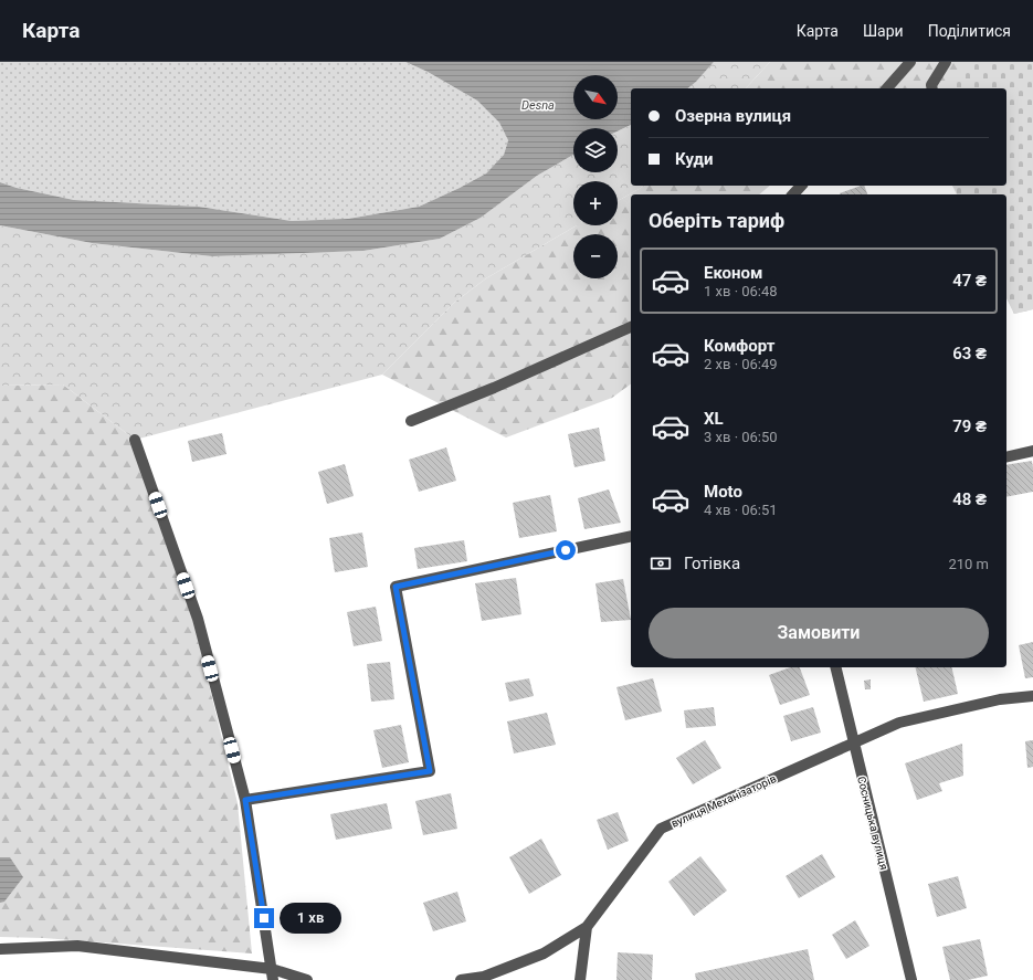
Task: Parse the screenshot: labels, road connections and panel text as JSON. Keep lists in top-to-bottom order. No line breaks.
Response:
{"streets":{"street":["вулиця Механізаторів","Сосницька вулиця"]},"crossings":[["вулиця Механізаторів","Сосницька вулиця"]],"water":["Desna"],"north":"bottom right","page":{"header":"Карта","nav":["Карта","Шари","Поділитися"],"map_buttons":["+","−"],"banner":["Озерна вулиця","Куди"],"heading":"Оберіть тариф","list":[{"name":"Економ","note":"1 хв · 06:48","value":"47 ₴"},{"name":"Комфорт","note":"2 хв · 06:49","value":"63 ₴"},{"name":"XL","note":"3 хв · 06:50","value":"79 ₴"},{"name":"Moto","note":"4 хв · 06:51","value":"48 ₴"}],"pay":["Готівка","210 m"],"buttons":"Замовити","bubble":"1 хв"}}
